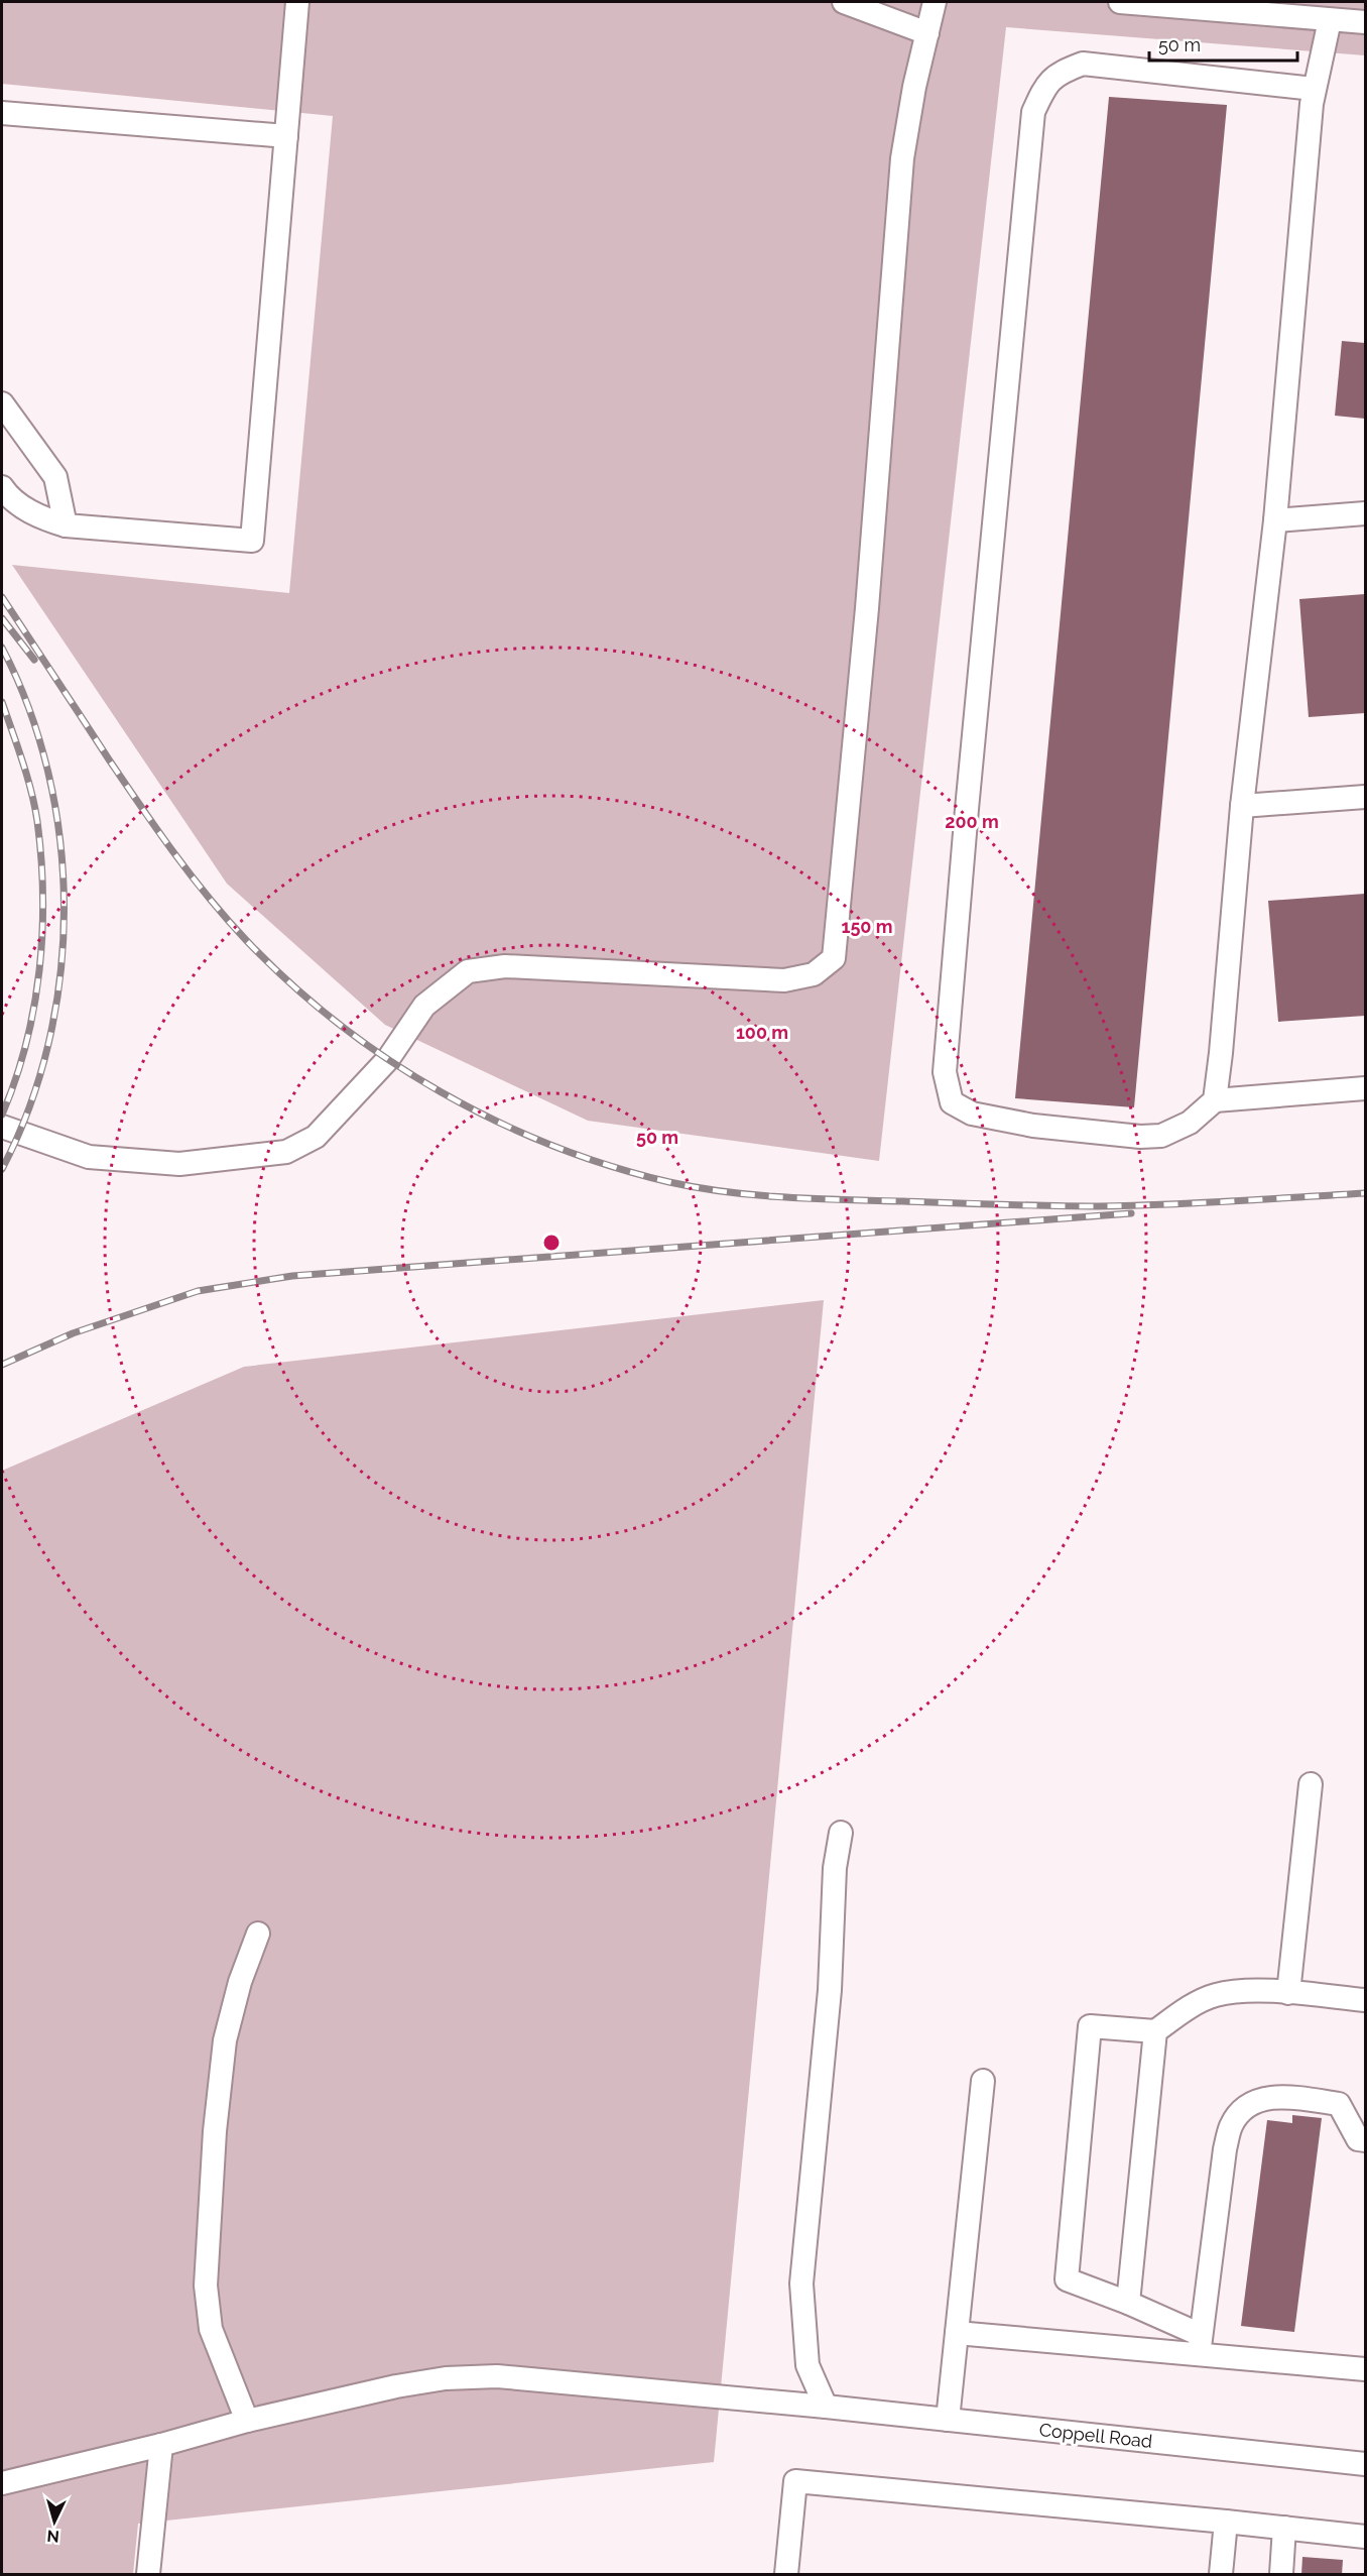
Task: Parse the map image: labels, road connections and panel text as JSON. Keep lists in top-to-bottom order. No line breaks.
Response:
{"streets":{"street":["Coppell Road"]},"scale_bar":"50 m","north":"bottom","rings":["200 m","150 m","100 m","50 m"]}
